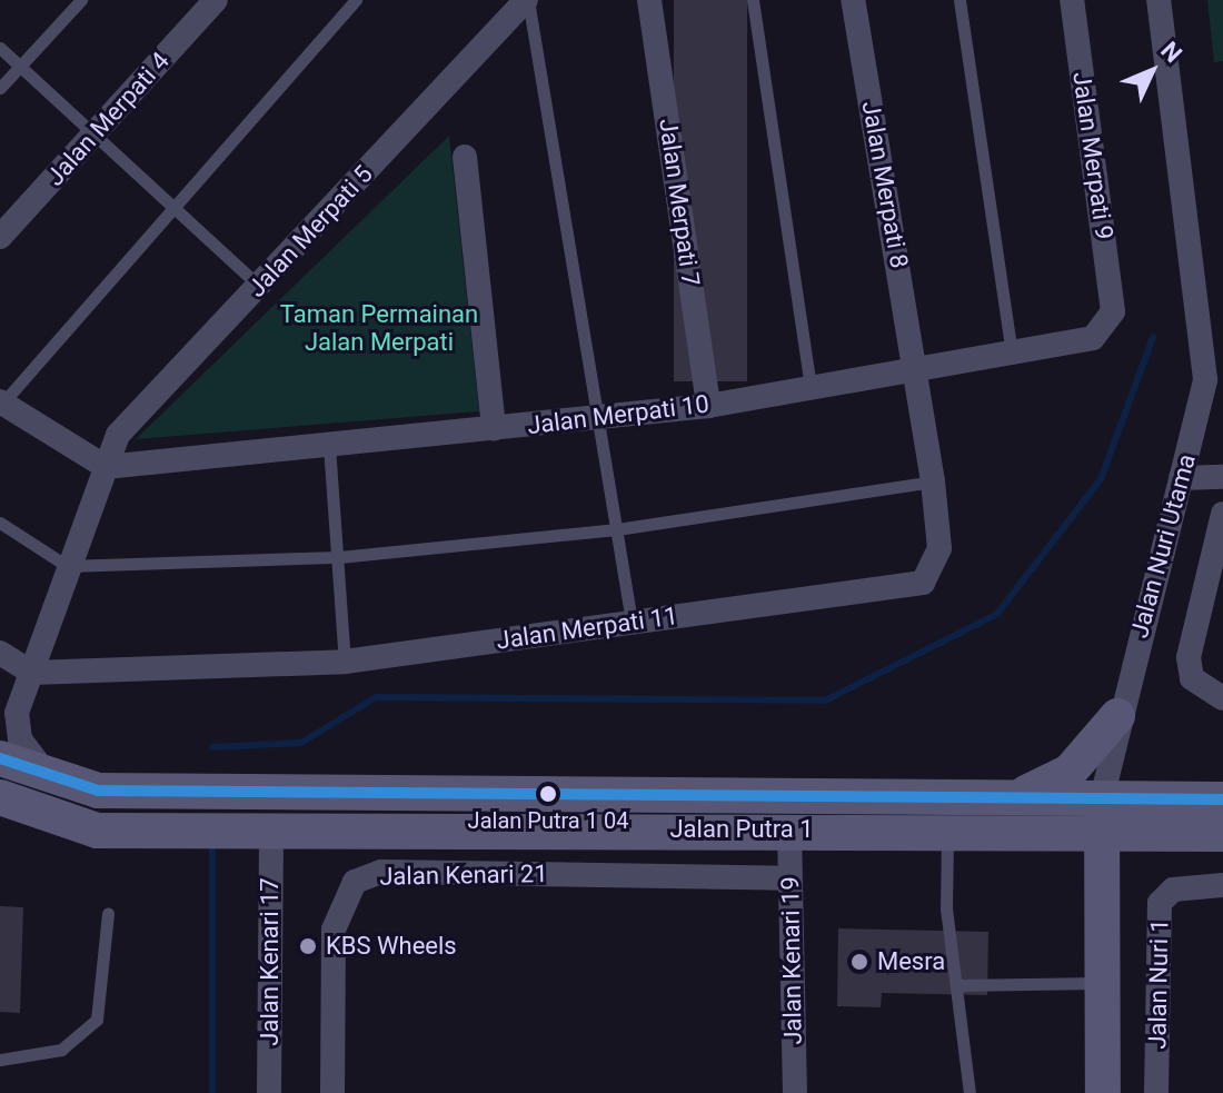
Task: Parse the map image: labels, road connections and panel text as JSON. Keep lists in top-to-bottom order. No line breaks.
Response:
{"streets":{"main road":["Jalan Nuri Utama","Jalan Putra 1"],"street":["Jalan Merpati 4","Jalan Merpati 9","Jalan Merpati 8","Jalan Merpati 7","Jalan Merpati 5","Jalan Merpati 10","Jalan Merpati 11","Jalan Kenari 21","Jalan Kenari 19","Jalan Kenari 17","Jalan Nuri 1"]},"crossings":[["Jalan Merpati 9","Jalan Merpati 10"],["Jalan Merpati 8","Jalan Merpati 10"],["Jalan Merpati 8","Jalan Merpati 11"],["Jalan Merpati 7","Jalan Merpati 10"],["Jalan Merpati 5","Jalan Merpati 10"],["Jalan Merpati 5","Jalan Merpati 11"],["Jalan Merpati 10","Jalan Merpati 11"],["Jalan Nuri Utama","Jalan Putra 1"],["Jalan Putra 1","Jalan Kenari 19"],["Jalan Putra 1","Jalan Kenari 17"],["Jalan Kenari 21","Jalan Kenari 19"]],"parks":["Taman Permainan Jalan Merpati"],"places":["Jalan Putra 1 04","KBS Wheels","Mesra"],"north":"top right"}
